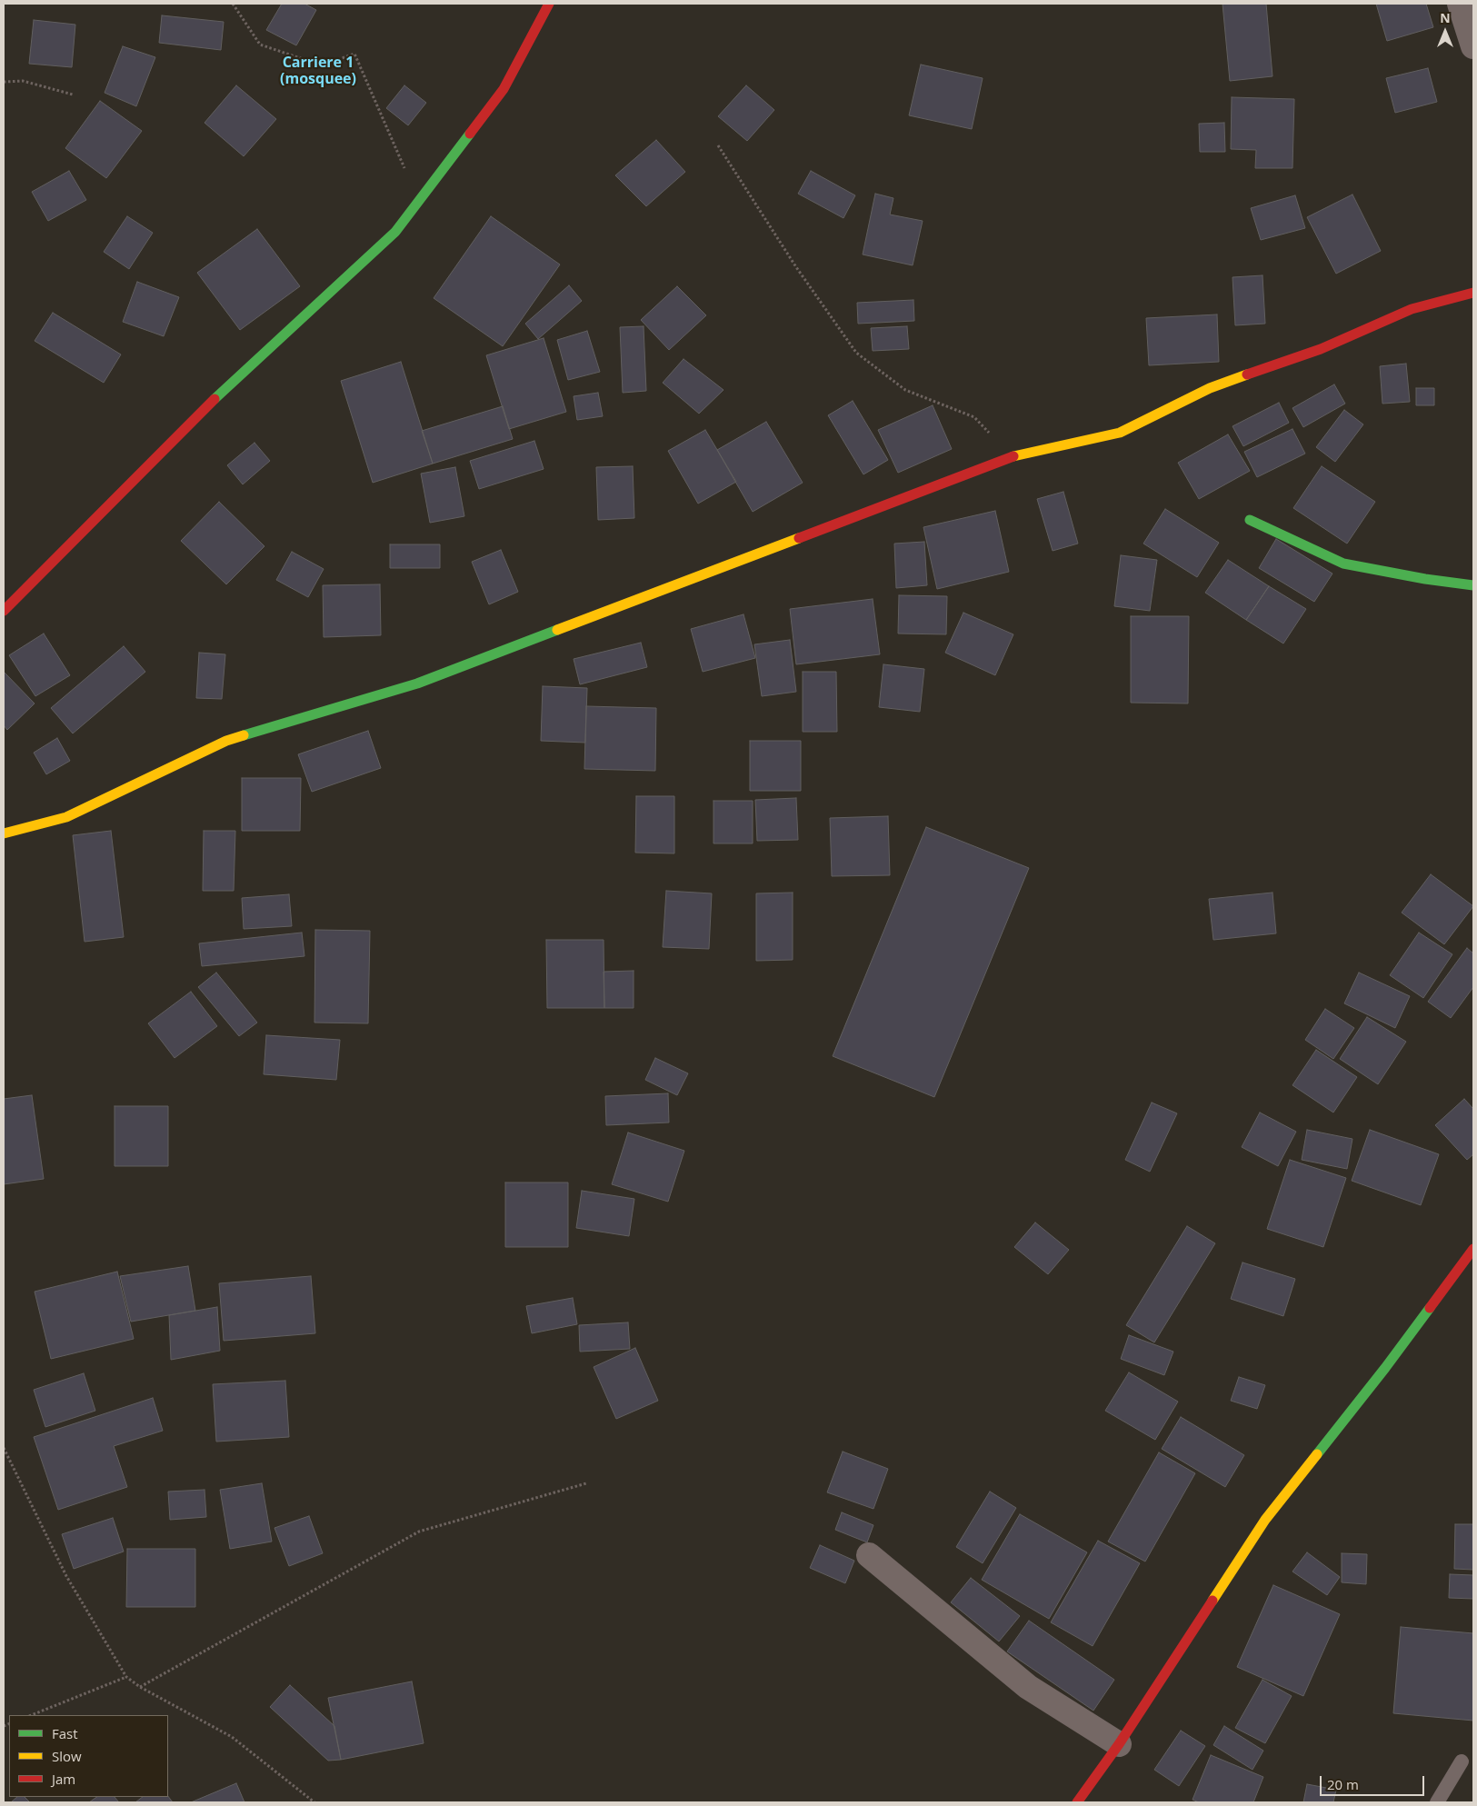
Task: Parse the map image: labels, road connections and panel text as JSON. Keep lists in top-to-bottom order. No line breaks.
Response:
{"districts":["Carriere 1 (mosquee)"],"legend":["Fast","Slow","Jam"],"scale_bar":"20 m","north":"top"}
